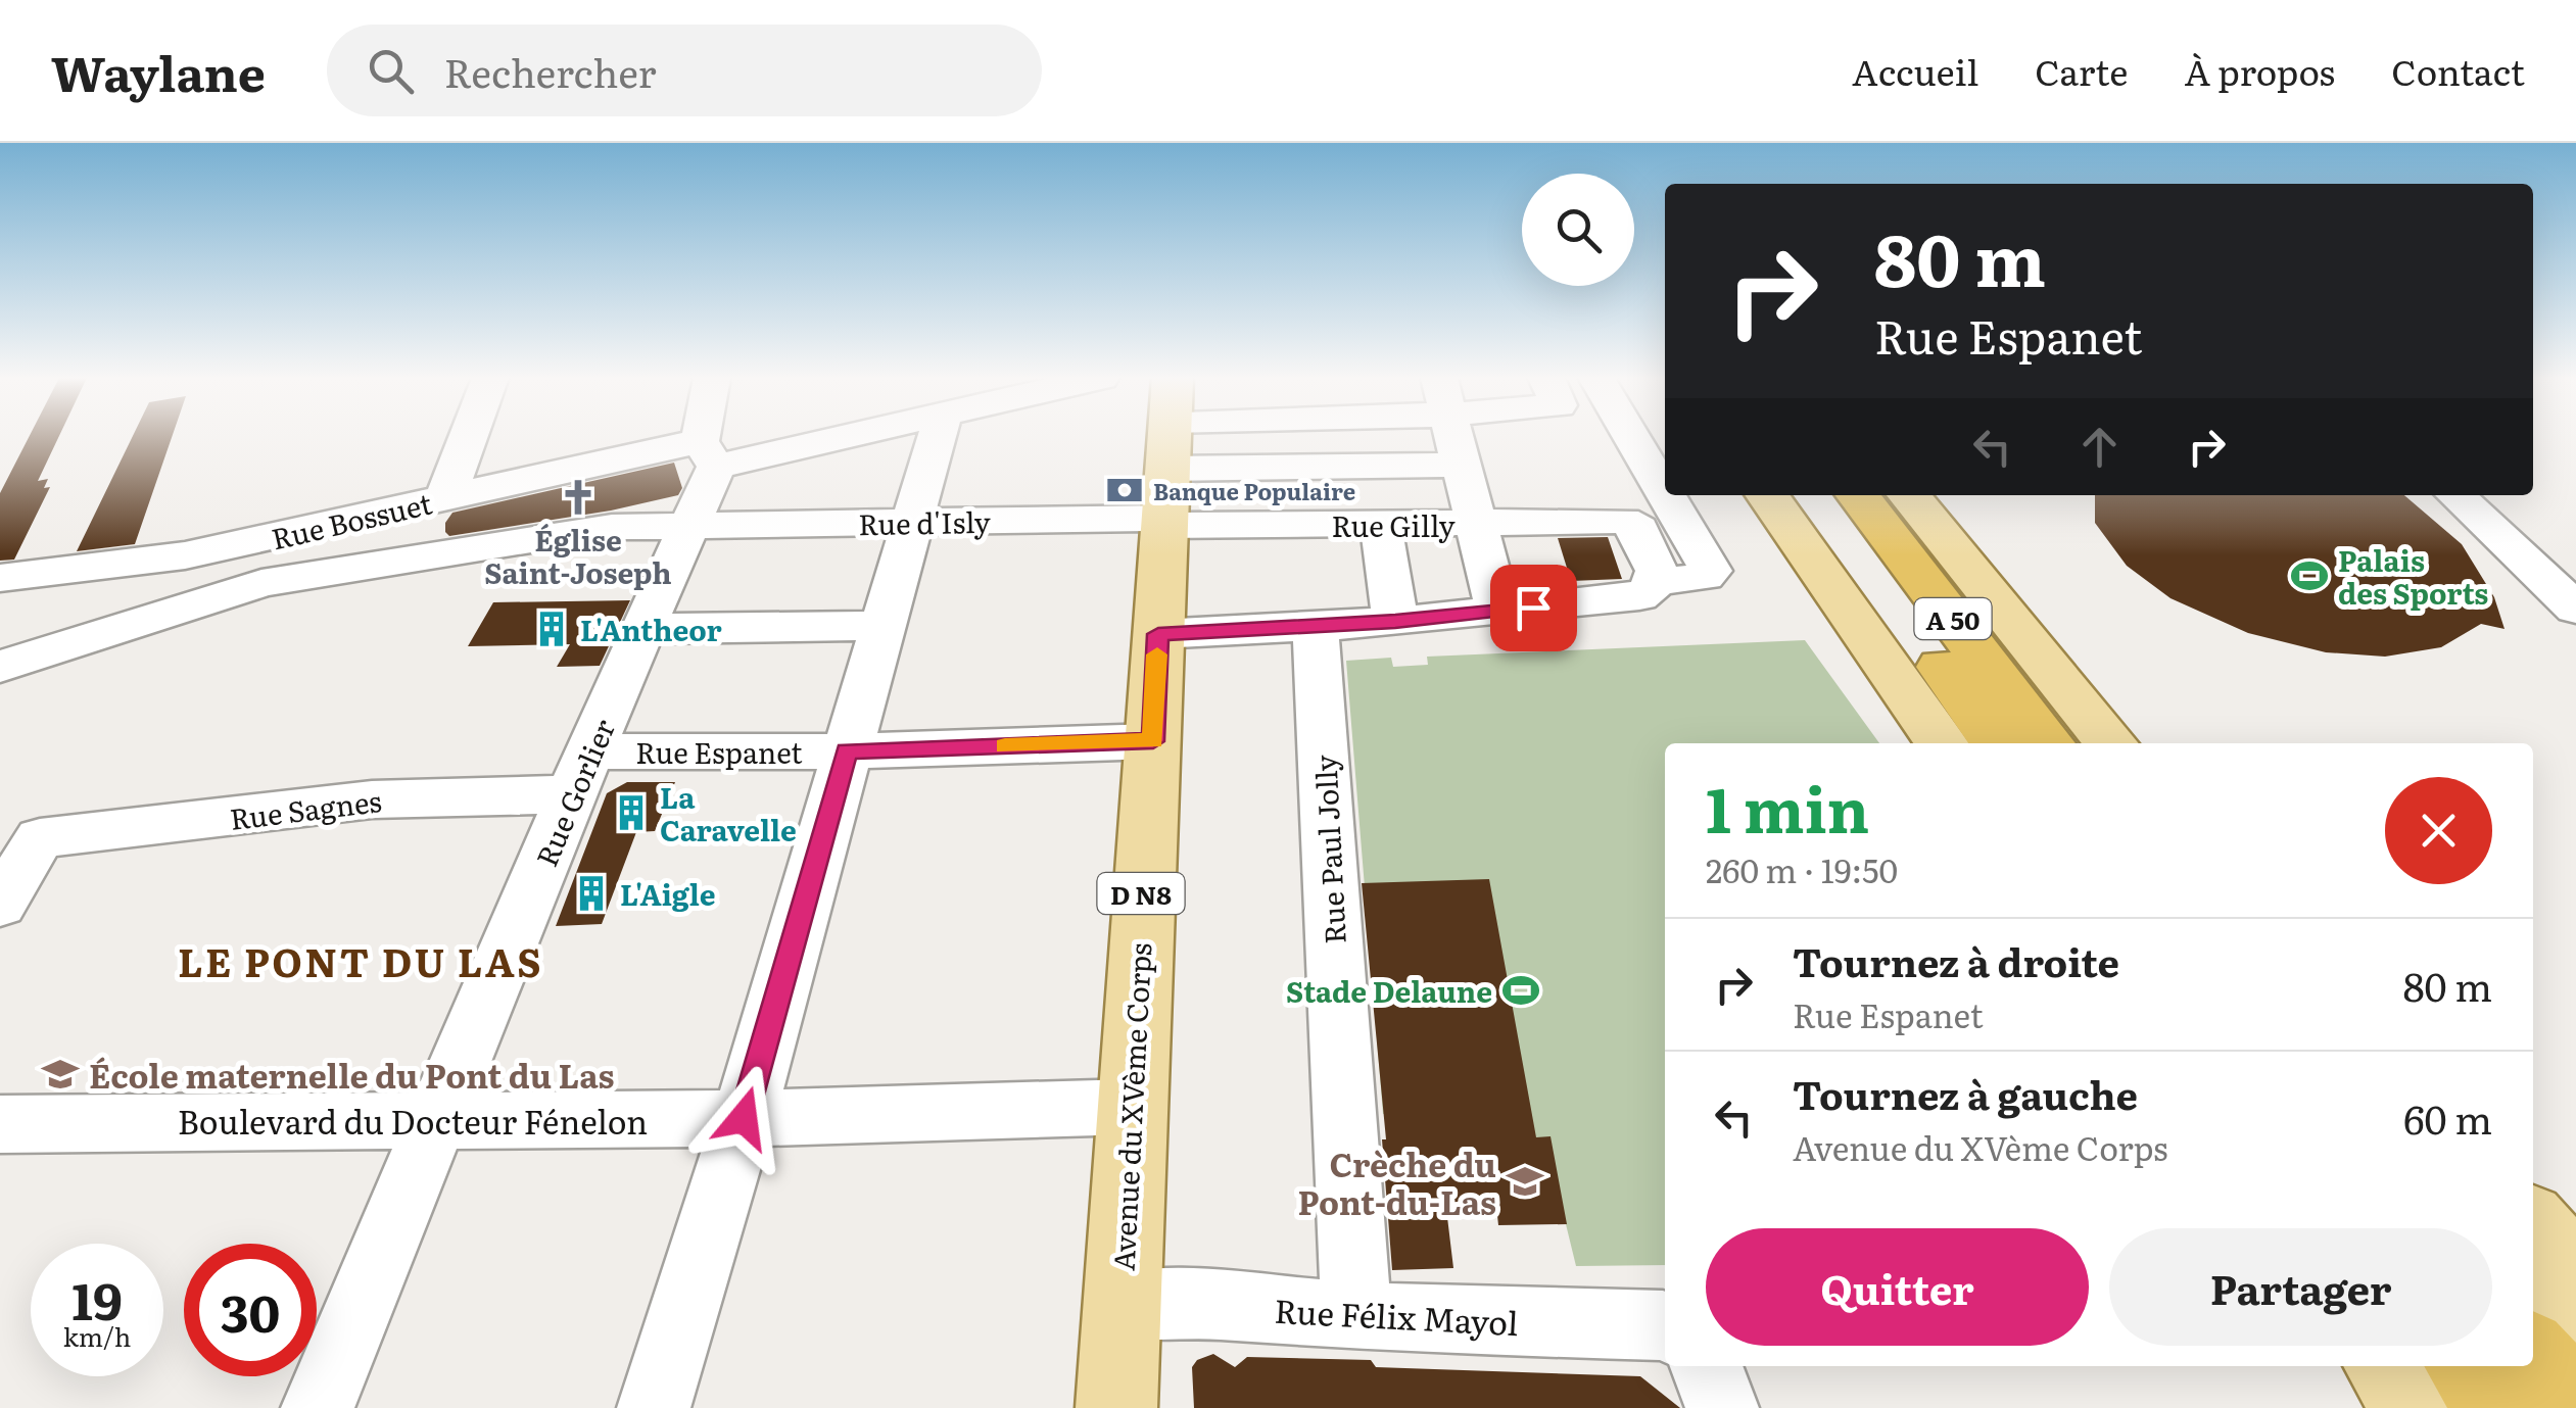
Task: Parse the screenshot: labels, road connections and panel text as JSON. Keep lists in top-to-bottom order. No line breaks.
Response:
{"streets":{"highway":["A 50"],"main road":["D N8","Avenue du XVème Corps"],"street":["Rue Bossuet","Rue d'Isly","Rue Gilly","Rue Espanet","Rue Gorlier","Rue Sagnes","Rue Paul Jolly","Boulevard du Docteur Fénelon","Rue Félix Mayol"]},"crossings":[["Rue Bossuet","Rue Gorlier"],["Rue d'Isly","Rue Gilly"],["Rue d'Isly","Rue Gorlier"],["Rue d'Isly","Avenue du XVème Corps"],["Rue Gilly","Avenue du XVème Corps"],["Rue Espanet","Rue Gorlier"],["Rue Espanet","Rue Sagnes"],["Rue Espanet","Avenue du XVème Corps"],["Rue Gorlier","Rue Sagnes"],["Rue Gorlier","Boulevard du Docteur Fénelon"],["Rue Paul Jolly","Rue Félix Mayol"],["Avenue du XVème Corps","Boulevard du Docteur Fénelon"],["Avenue du XVème Corps","Rue Félix Mayol"]],"districts":["LE PONT DU LAS"],"places":{"bank":["Banque Populaire"],"church":["Église Saint-Joseph"],"sports":["Palais des Sports","Stade Delaune"],"building":["L'Antheor","La Caravelle","L'Aigle"],"school or university":["École maternelle du Pont du Las","Crèche du Pont-du-Las"]},"page":{"header":"Waylane","search":"Rechercher","nav":["Accueil","Carte","À propos","Contact"],"turn":["80 m","Rue Espanet"],"heading":["1 min","260 m · 19:50"],"list":[{"name":"Tournez à droite","note":"Rue Espanet","value":"80 m"},{"name":"Tournez à gauche","note":"Avenue du XVème Corps","value":"60 m"}],"buttons":["Quitter","Partager"],"speed":"19 km/h","limit":"30"}}
